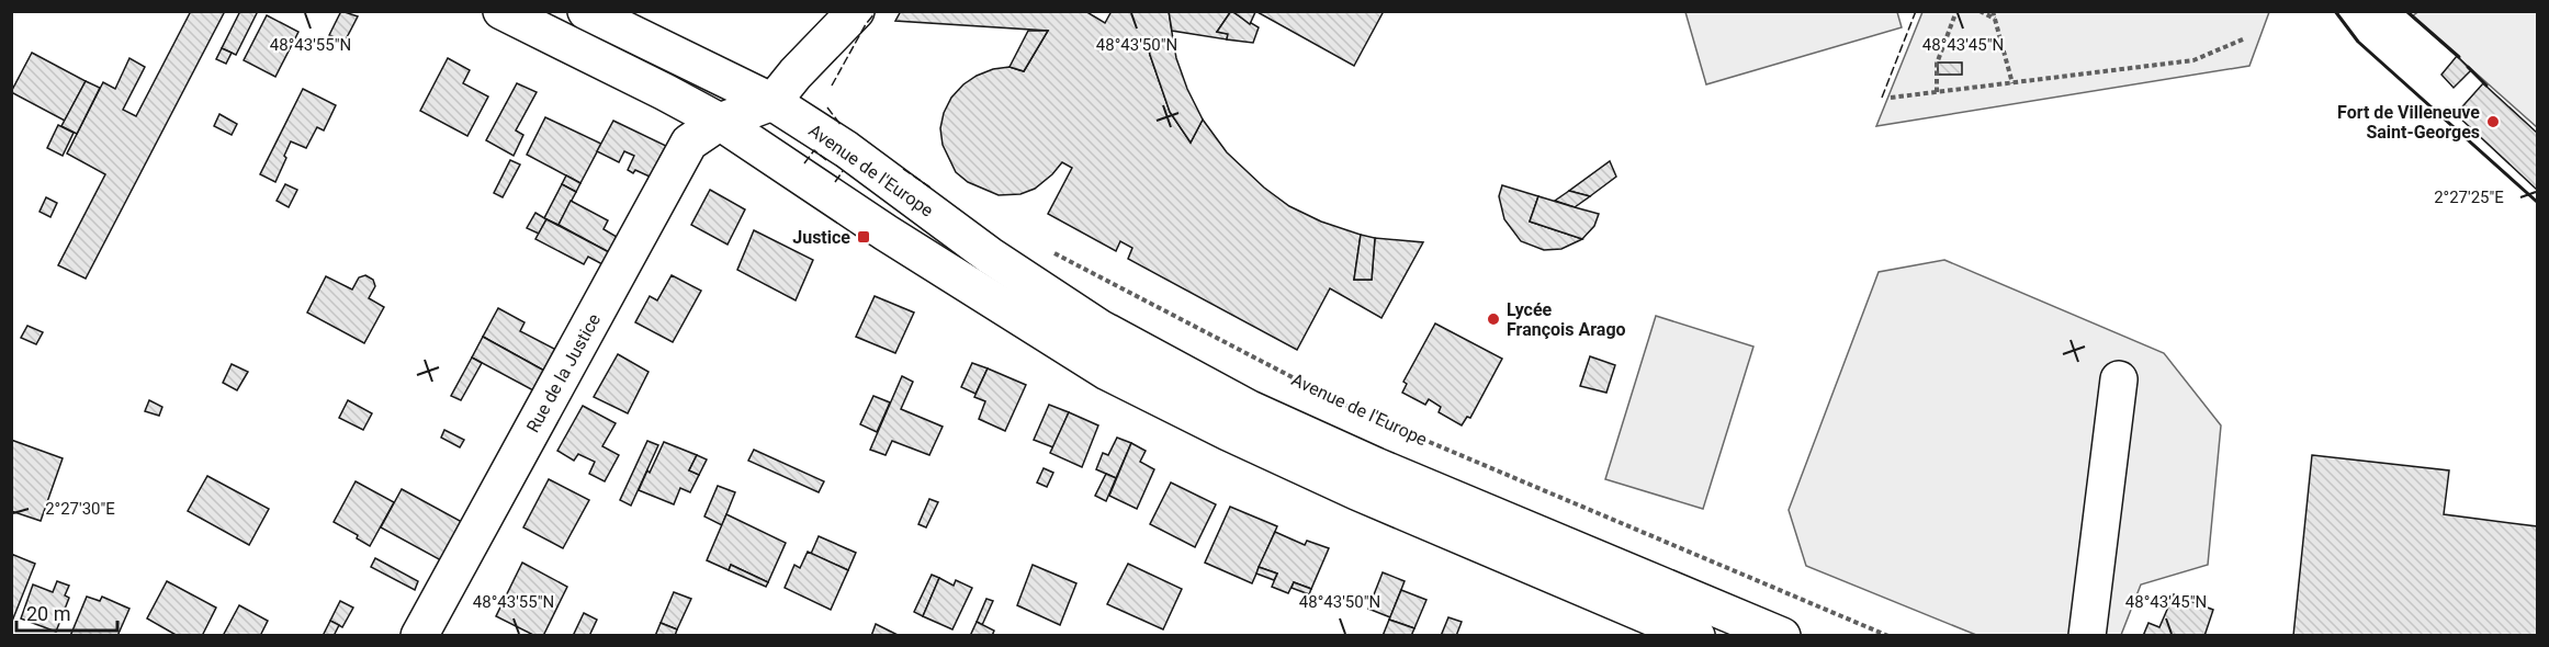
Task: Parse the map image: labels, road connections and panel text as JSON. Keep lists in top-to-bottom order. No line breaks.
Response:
{"streets":{"main road":["Avenue de l'Europe","Rue de la Justice"]},"crossings":[["Avenue de l'Europe","Rue de la Justice"]],"places":{"other":["Fort de Villeneuve Saint-Georges","Lycée François Arago"],"transit":["Justice"]},"scale_bar":"20 m","coordinates":["48°43'55\"N","48°43'50\"N","48°43'45\"N","2°27'25\"E","2°27'30\"E"]}
